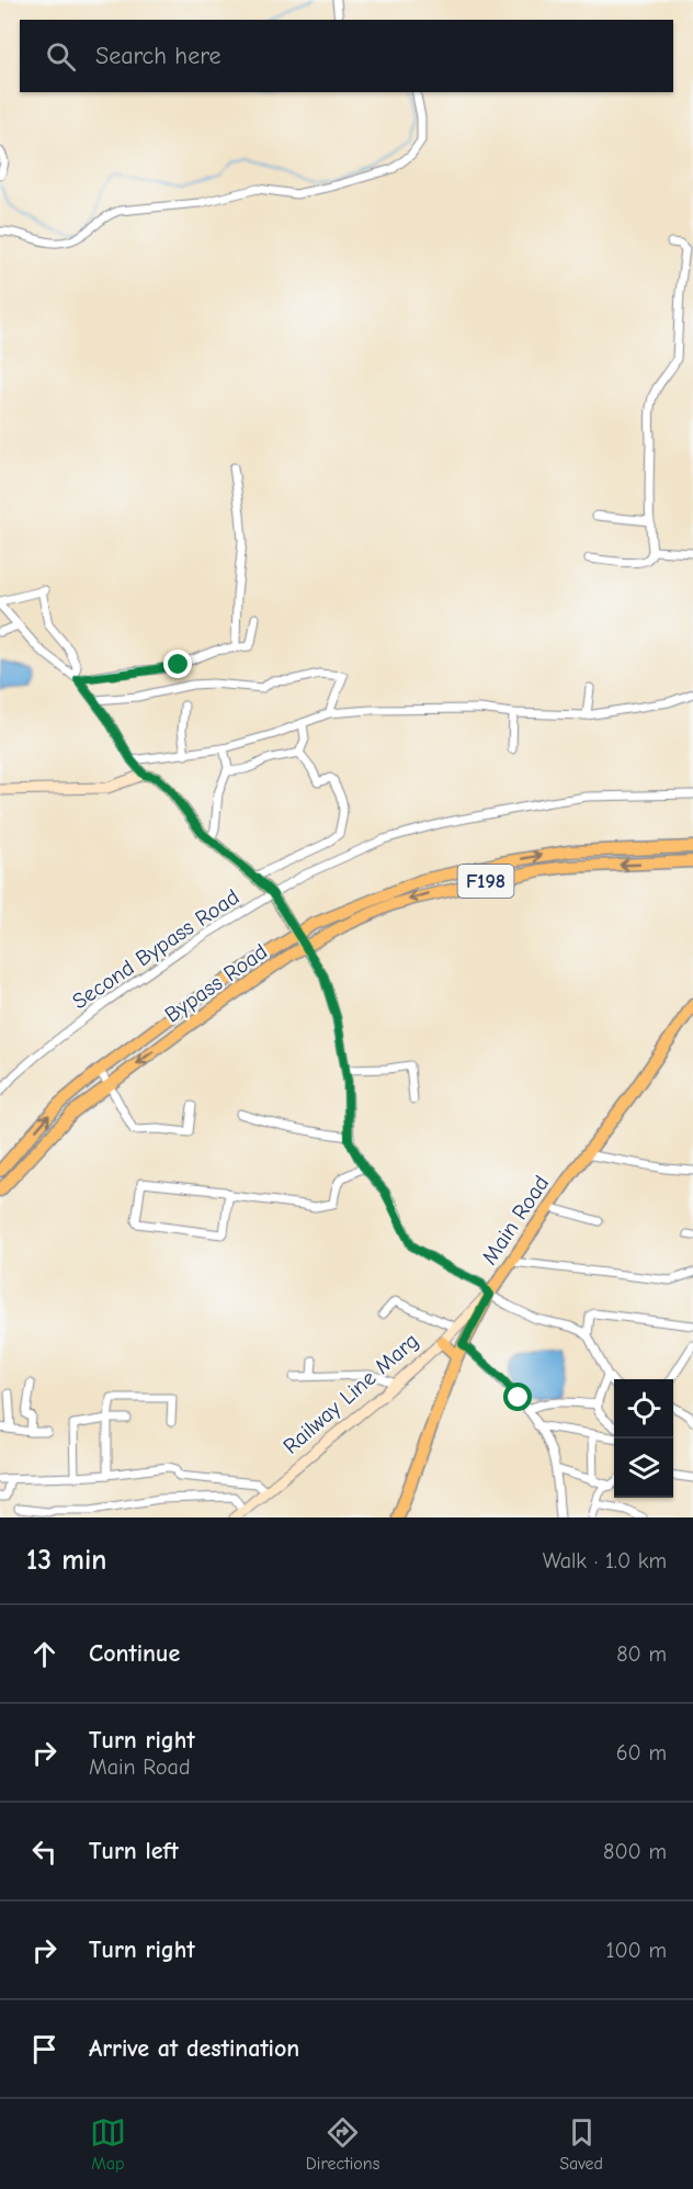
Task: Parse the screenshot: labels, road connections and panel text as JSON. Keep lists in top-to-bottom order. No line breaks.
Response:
{"streets":{"main road":["F198","Bypass Road","Main Road"],"street":["Second Bypass Road","Railway Line Marg"]},"crossings":[["Main Road","Railway Line Marg"]],"page":{"search":"Search here","heading":["13 min","Walk · 1.0 km"],"list":[["Continue","80 m"],["Turn right","Main Road","60 m"],["Turn left","800 m"],["Turn right","100 m"],"Arrive at destination"],"nav":["Map","Directions","Saved"]}}
